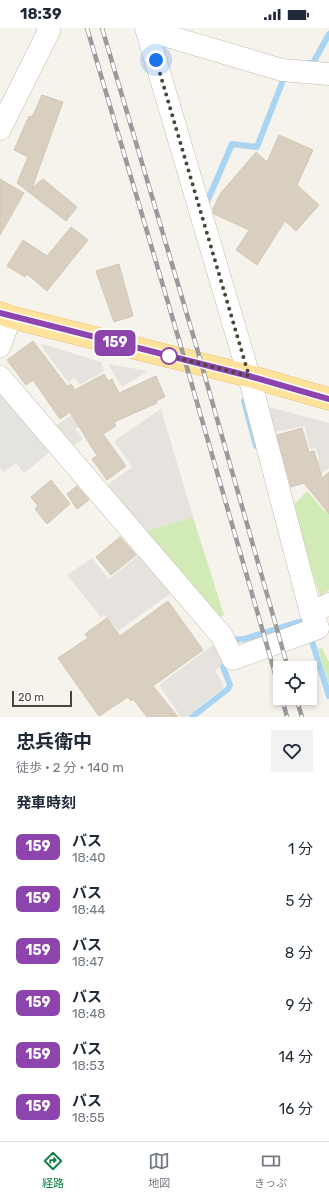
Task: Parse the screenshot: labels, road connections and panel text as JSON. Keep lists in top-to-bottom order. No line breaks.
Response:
{"lines":["bus line 159"],"scale_bar":"20 m","page":{"status":"18:39","on_map":"159","scale":"20 m","heading":[["忠兵衛中","徒歩 · 2 分 · 140 m"],"発車時刻"],"list":[{"mark":"159","name":"バス","note":"18:40","value":"1 分"},{"mark":"159","name":"バス","note":"18:44","value":"5 分"},{"mark":"159","name":"バス","note":"18:47","value":"8 分"},{"mark":"159","name":"バス","note":"18:48","value":"9 分"},{"mark":"159","name":"バス","note":"18:53","value":"14 分"},{"mark":"159","name":"バス","note":"18:55","value":"16 分"}],"tabs":["経路","地図","きっぷ"]}}
